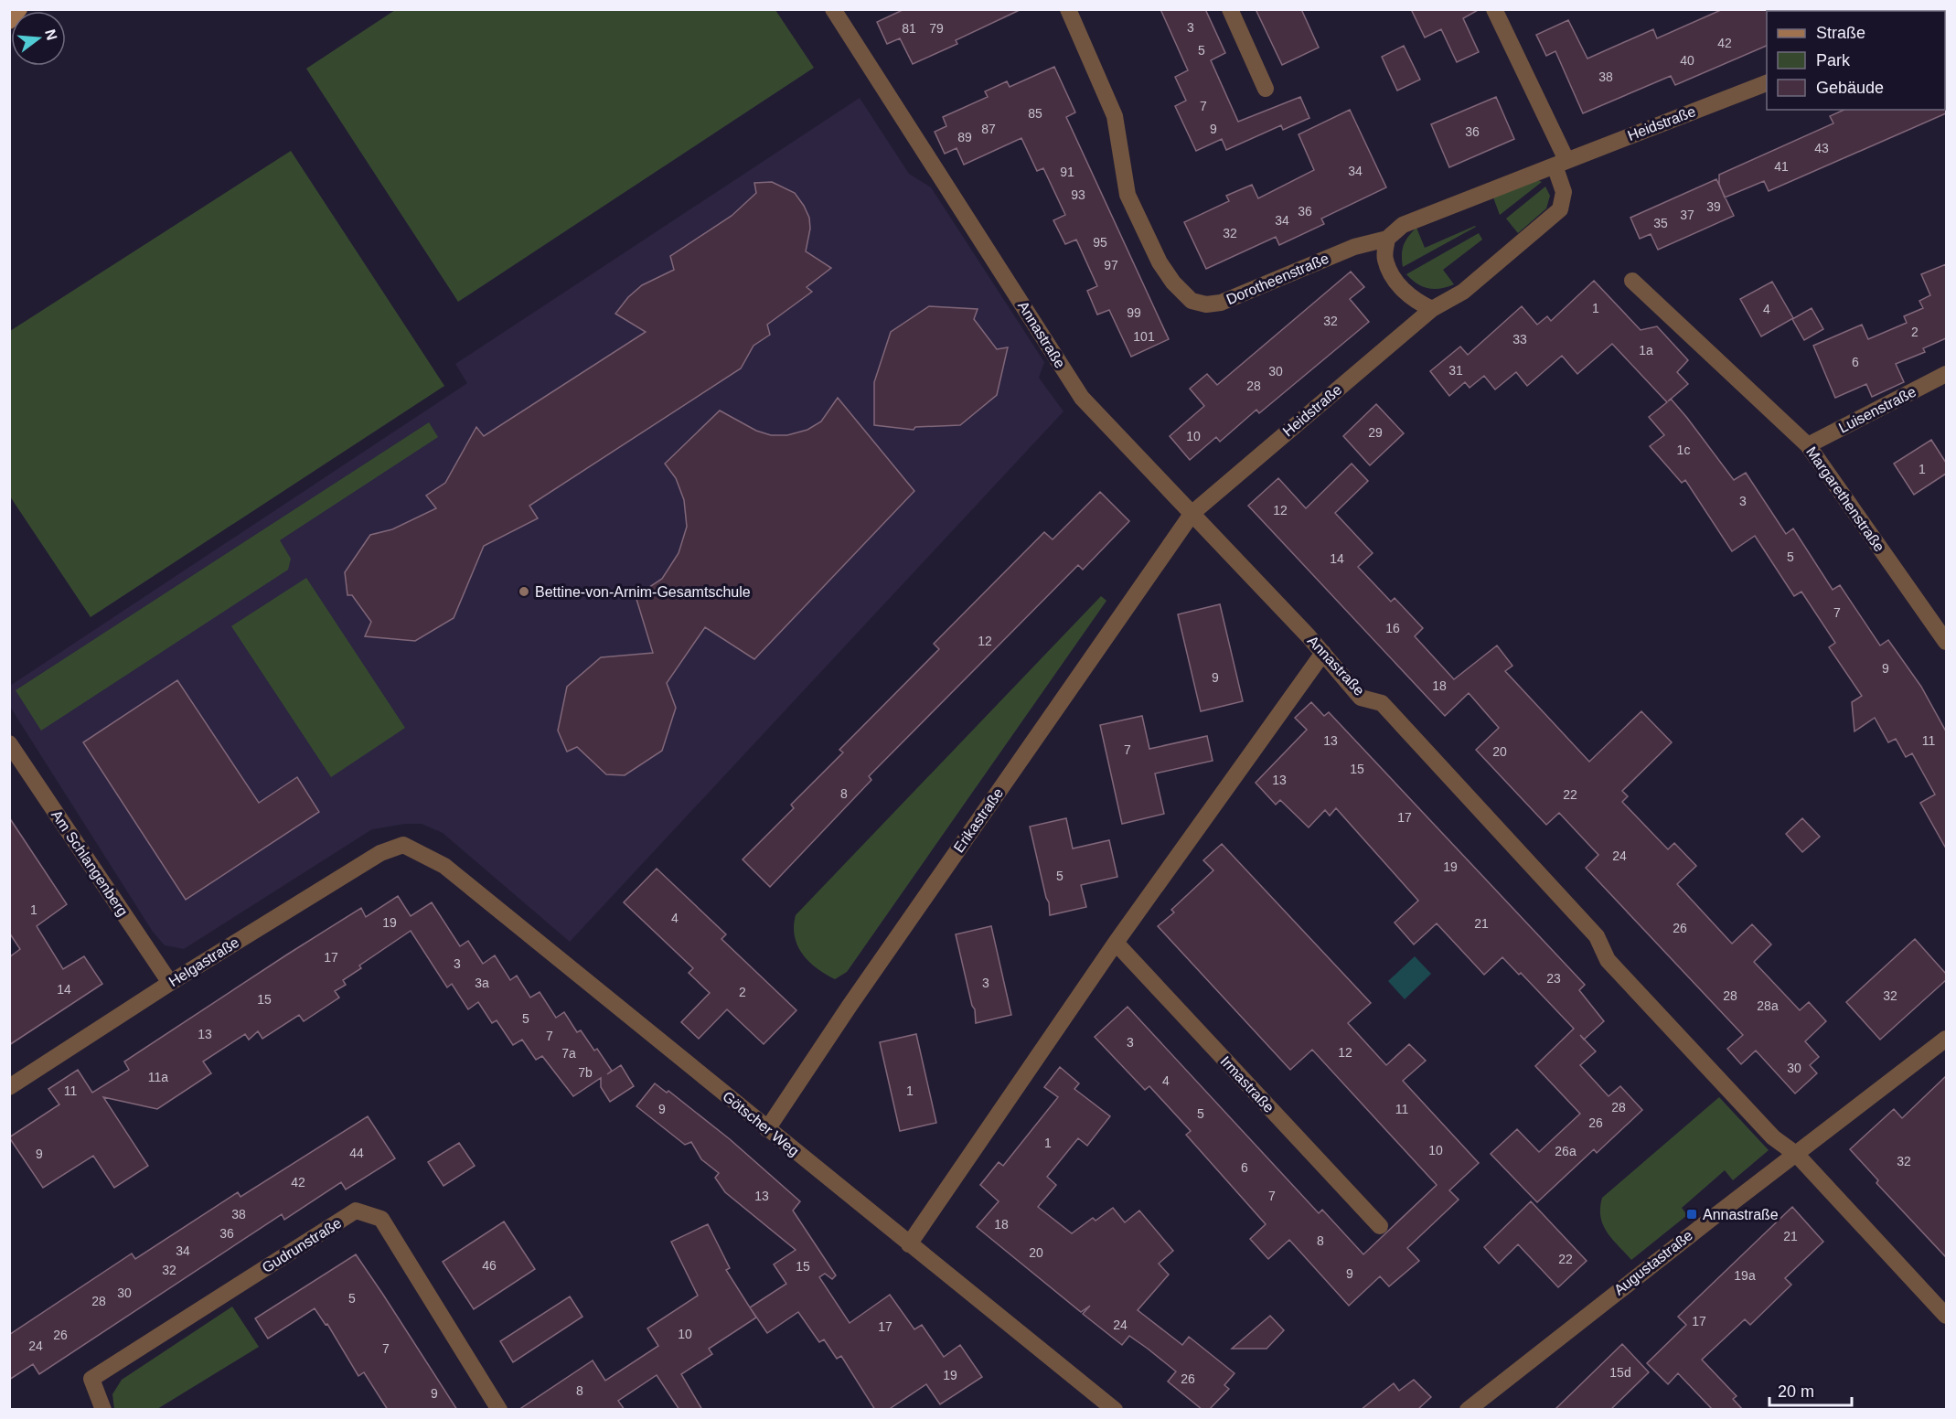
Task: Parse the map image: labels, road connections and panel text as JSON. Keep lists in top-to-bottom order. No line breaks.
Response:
{"streets":{"street":["Heidstraße","Dorotheenstraße","Annastraße","Luisenstraße","Margarethenstraße","Erikastraße","Am Schlangenberg","Helgastraße","Irmastraße","Götscher Weg","Gudrunstraße","Augustastraße"]},"crossings":[["Heidstraße","Dorotheenstraße"],["Heidstraße","Annastraße"],["Heidstraße","Erikastraße"],["Annastraße","Erikastraße"],["Annastraße","Augustastraße"],["Luisenstraße","Margarethenstraße"],["Erikastraße","Götscher Weg"],["Am Schlangenberg","Helgastraße"],["Helgastraße","Götscher Weg"]],"places":{"other":["Bettine-von-Arnim-Gesamtschule"],"transit":["Annastraße"]},"house_numbers":["3","81","79","42","5","40","38","7","85","87","9","36","89","43","41","34","91","93","39","36","37","34","35","32","95","97","1","4","99","32","2","101","33","1a","6","31","30","28","29","10","1c","1","3","12","5","14","7","16","12","9","9","18","13","11","7","20","15","13","8","22","17","24","19","5","1","4","19","21","26","17","3","23","3a","3","14","2","28","32","15","28a","5","13","7","3","12","7a","30","7b","11a","4","11","1","28","9","11","5","26","1","10","26a","44","9","32","6","42","13","7","38","18","36","21","8","34","20","22","46","15","32","9","19a","30","5","28","17","24","17","10","26","24","7","15d","19","26","8","9"],"legend":["Straße","Park","Gebäude"],"scale_bar":"20 m","north":"right"}
